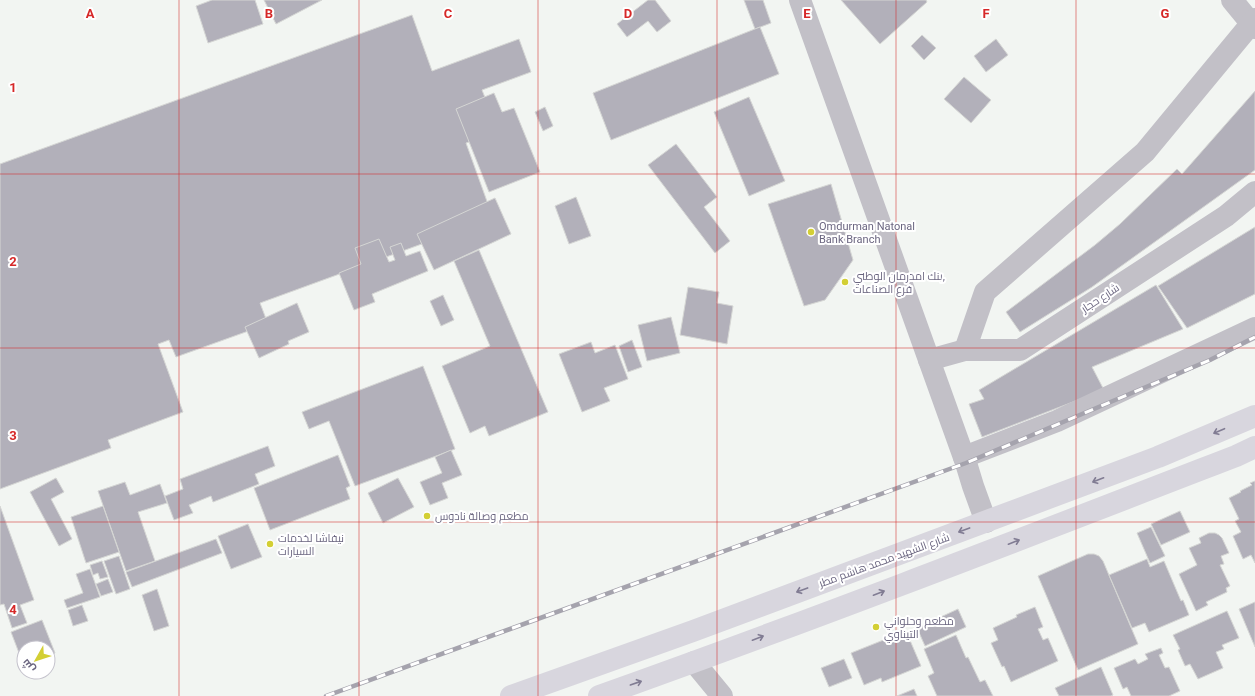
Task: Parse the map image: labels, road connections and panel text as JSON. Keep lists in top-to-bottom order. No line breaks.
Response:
{"streets":{"main road":["شارع الشهيد محمد هاشم مطر"],"street":["شارع حجار"]},"places":["Omdurman Natonal Bank Branch","بنك امدرمان الوطني, فرع الصناعات","مطعم وصالة نادوس","نيفاشا لخدمات السيارات","مطعم وحلواني التيناوي"],"north":"bottom left","grid":{"columns":["A","B","C","D","E","F","G"],"rows":["1","2","3","4"]}}
